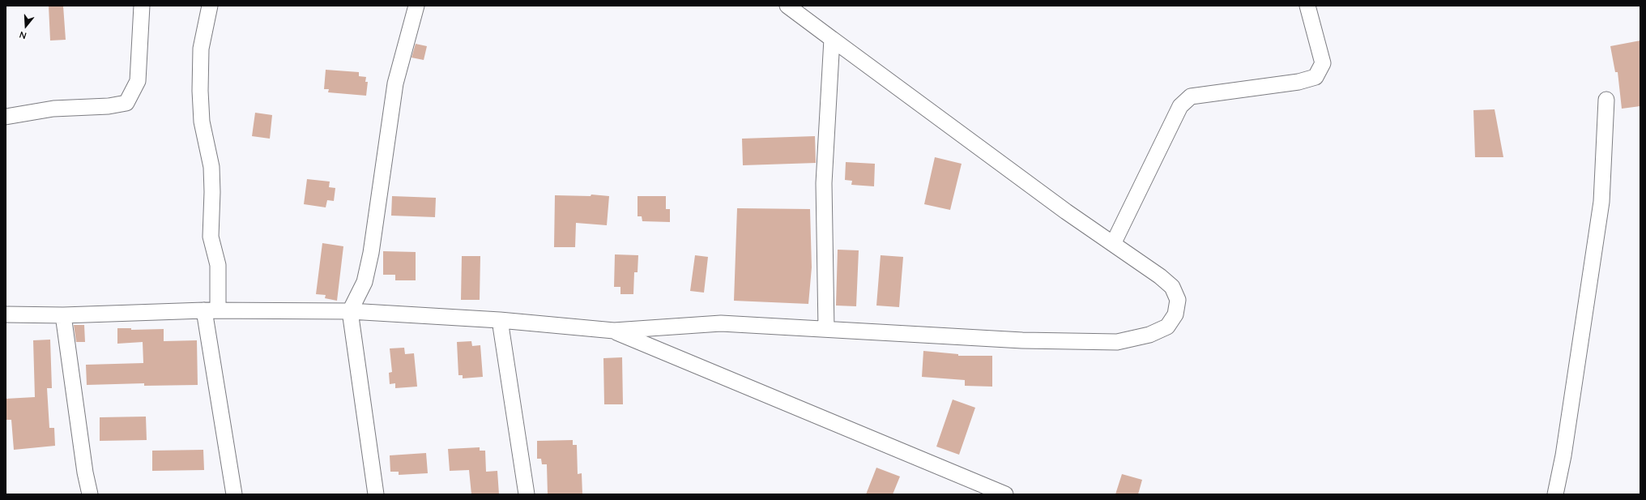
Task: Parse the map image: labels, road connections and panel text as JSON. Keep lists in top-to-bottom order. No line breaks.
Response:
{"north":"bottom"}
